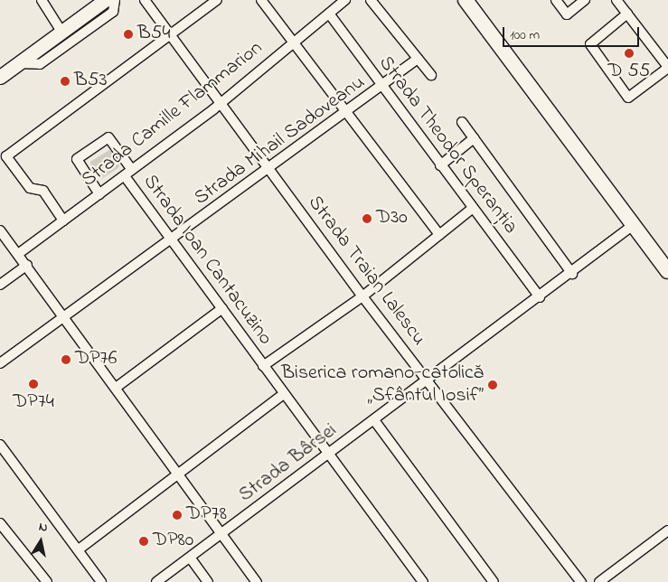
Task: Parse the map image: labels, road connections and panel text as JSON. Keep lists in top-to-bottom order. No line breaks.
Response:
{"streets":{"street":["Strada Camille Flammarion","Strada Mihail Sadoveanu","Strada Theodor Speranția","Strada Ioan Cantacuzino","Strada Traian Lalescu","Strada Bârsei"]},"crossings":[["Strada Camille Flammarion","Strada Theodor Speranția"],["Strada Camille Flammarion","Strada Ioan Cantacuzino"],["Strada Camille Flammarion","Strada Traian Lalescu"],["Strada Mihail Sadoveanu","Strada Theodor Speranția"],["Strada Mihail Sadoveanu","Strada Ioan Cantacuzino"],["Strada Mihail Sadoveanu","Strada Traian Lalescu"],["Strada Theodor Speranția","Strada Bârsei"],["Strada Ioan Cantacuzino","Strada Bârsei"],["Strada Traian Lalescu","Strada Bârsei"]],"places":["B54","D 55","B53","D30","DP76","DP74","Biserica romano-catolică „Sfântul Iosif”","DP78","DP80"],"scale_bar":"100 m","north":"top"}
